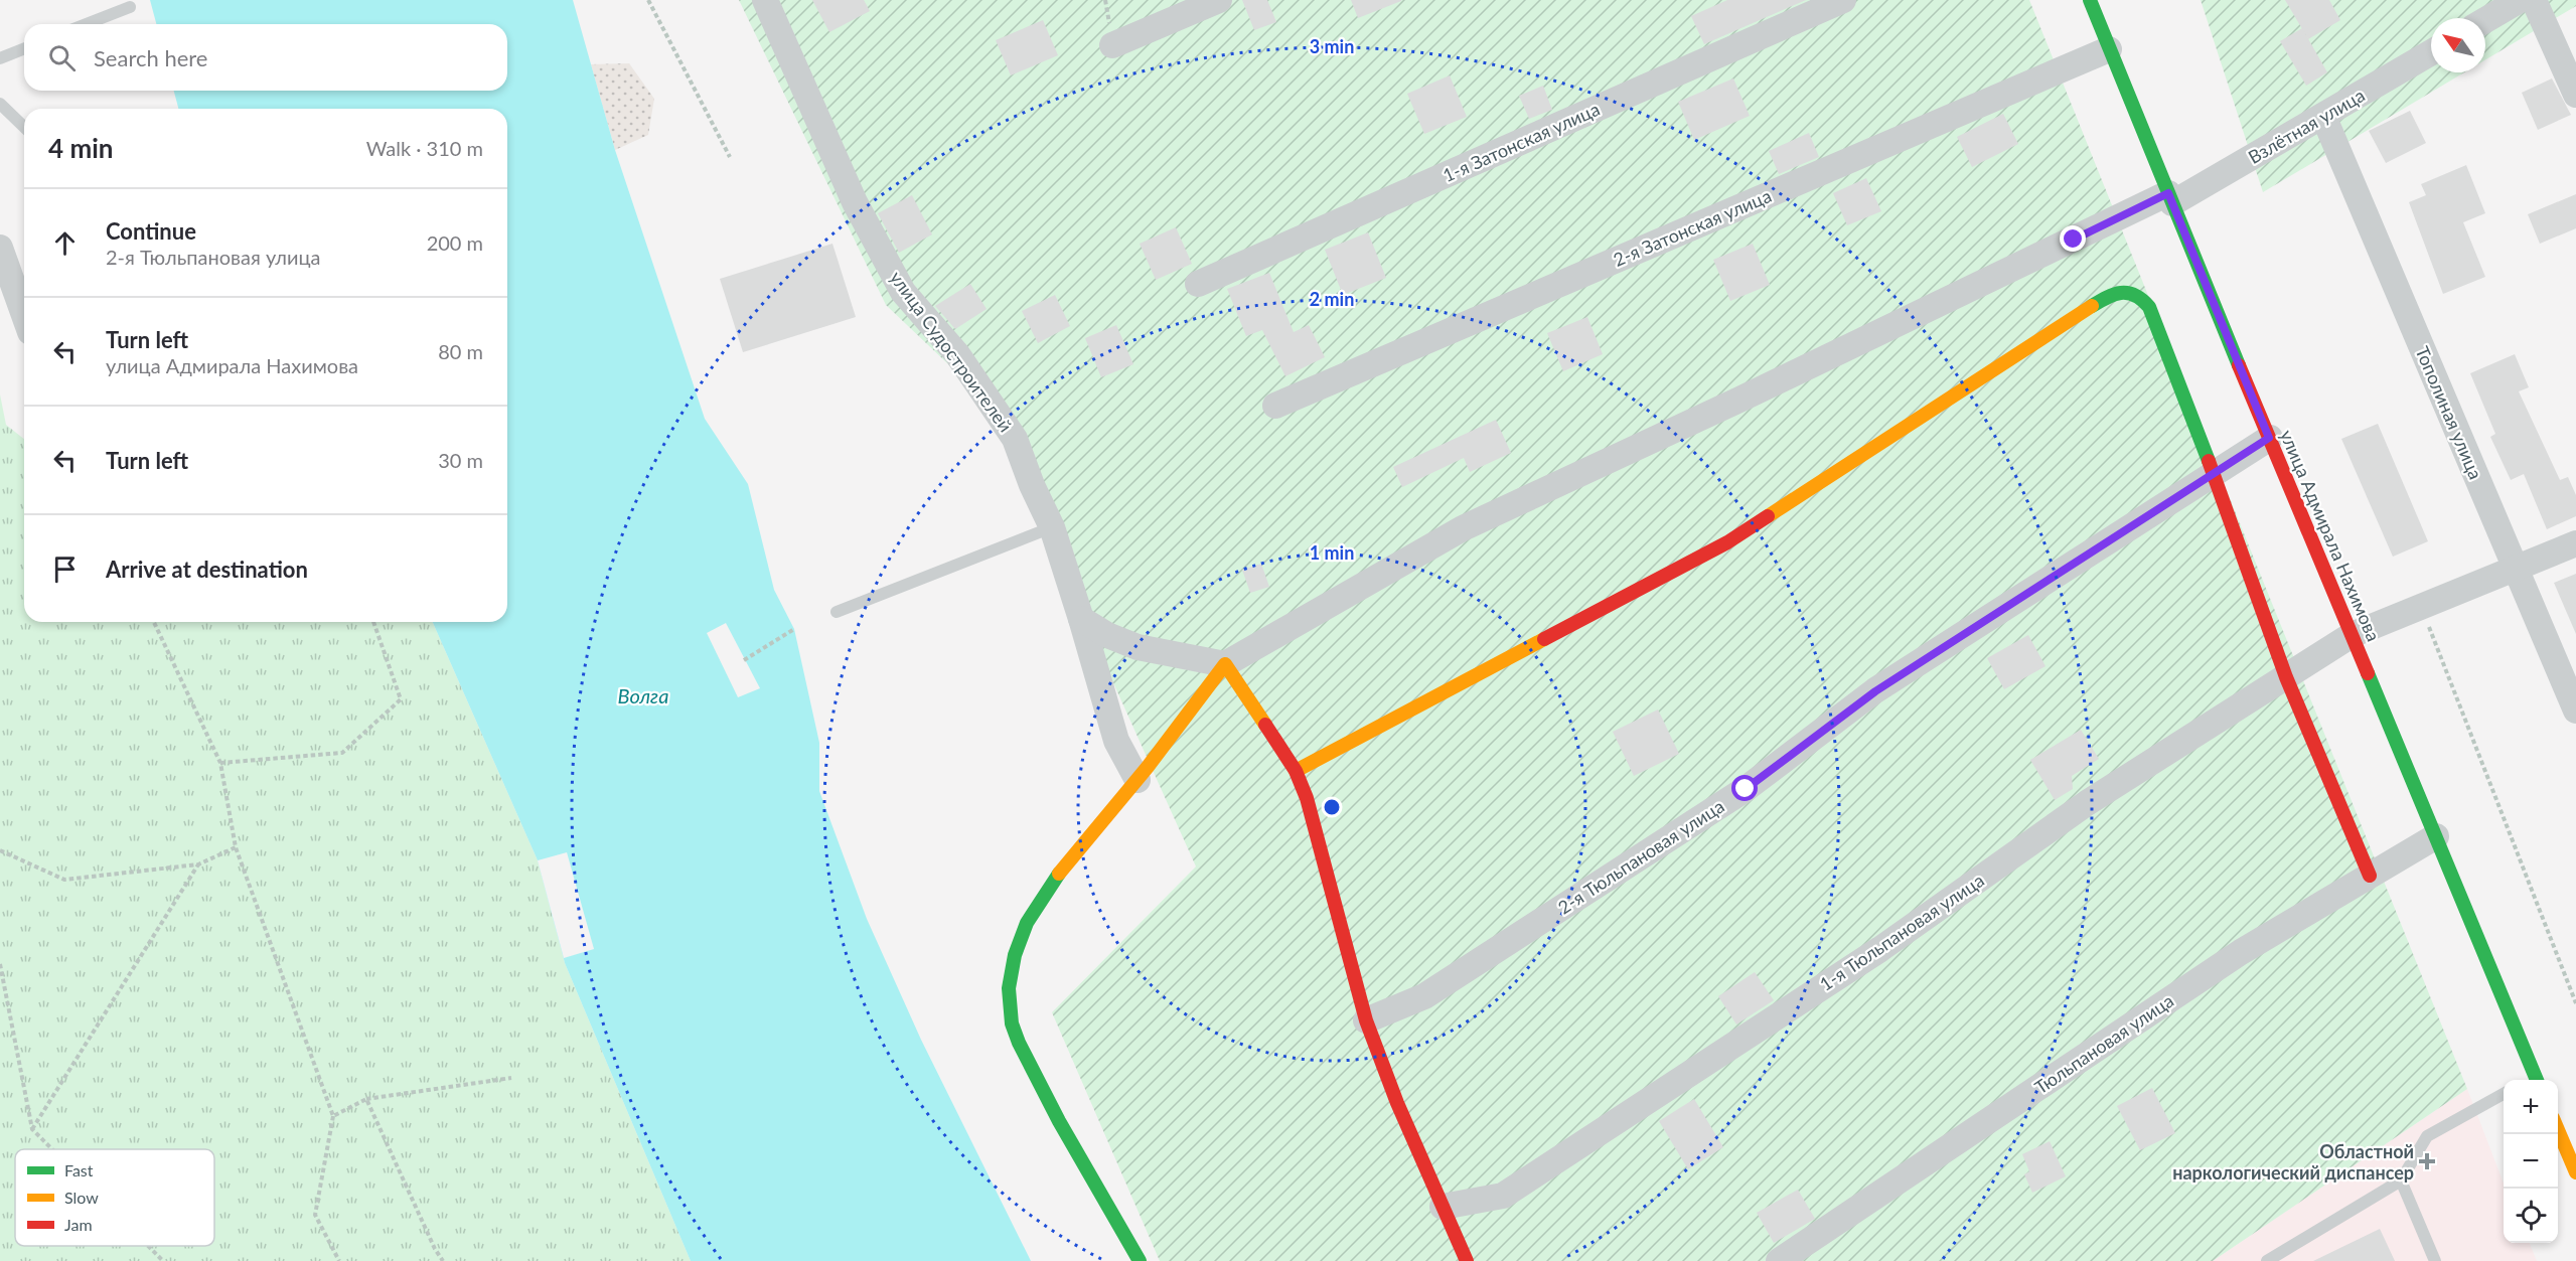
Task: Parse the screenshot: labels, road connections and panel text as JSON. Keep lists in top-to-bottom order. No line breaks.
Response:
{"streets":{"street":["Взлётная улица","1-я Затонская улица","2-я Затонская улица","улица Судостроителей","Тополиная улица","улица Адмирала Нахимова","2-я Тюльпановая улица","1-я Тюльпановая улица","Тюльпановая улица"]},"crossings":[["Взлётная улица","Тополиная улица"],["Взлётная улица","улица Адмирала Нахимова"],["2-я Затонская улица","улица Адмирала Нахимова"],["Тополиная улица","1-я Тюльпановая улица"],["улица Адмирала Нахимова","2-я Тюльпановая улица"],["улица Адмирала Нахимова","1-я Тюльпановая улица"],["улица Адмирала Нахимова","Тюльпановая улица"]],"water":["Волга"],"places":{"health":["Областной наркологический диспансер"]},"legend":["Fast","Slow","Jam"],"north":"top left","page":{"search":"Search here","heading":["4 min","Walk · 310 m"],"list":[["Continue","2-я Тюльпановая улица","200 m"],["Turn left","улица Адмирала Нахимова","80 m"],["Turn left","30 m"],"Arrive at destination"],"map_buttons":["+","−"]},"rings":["3 min","2 min","1 min"]}
